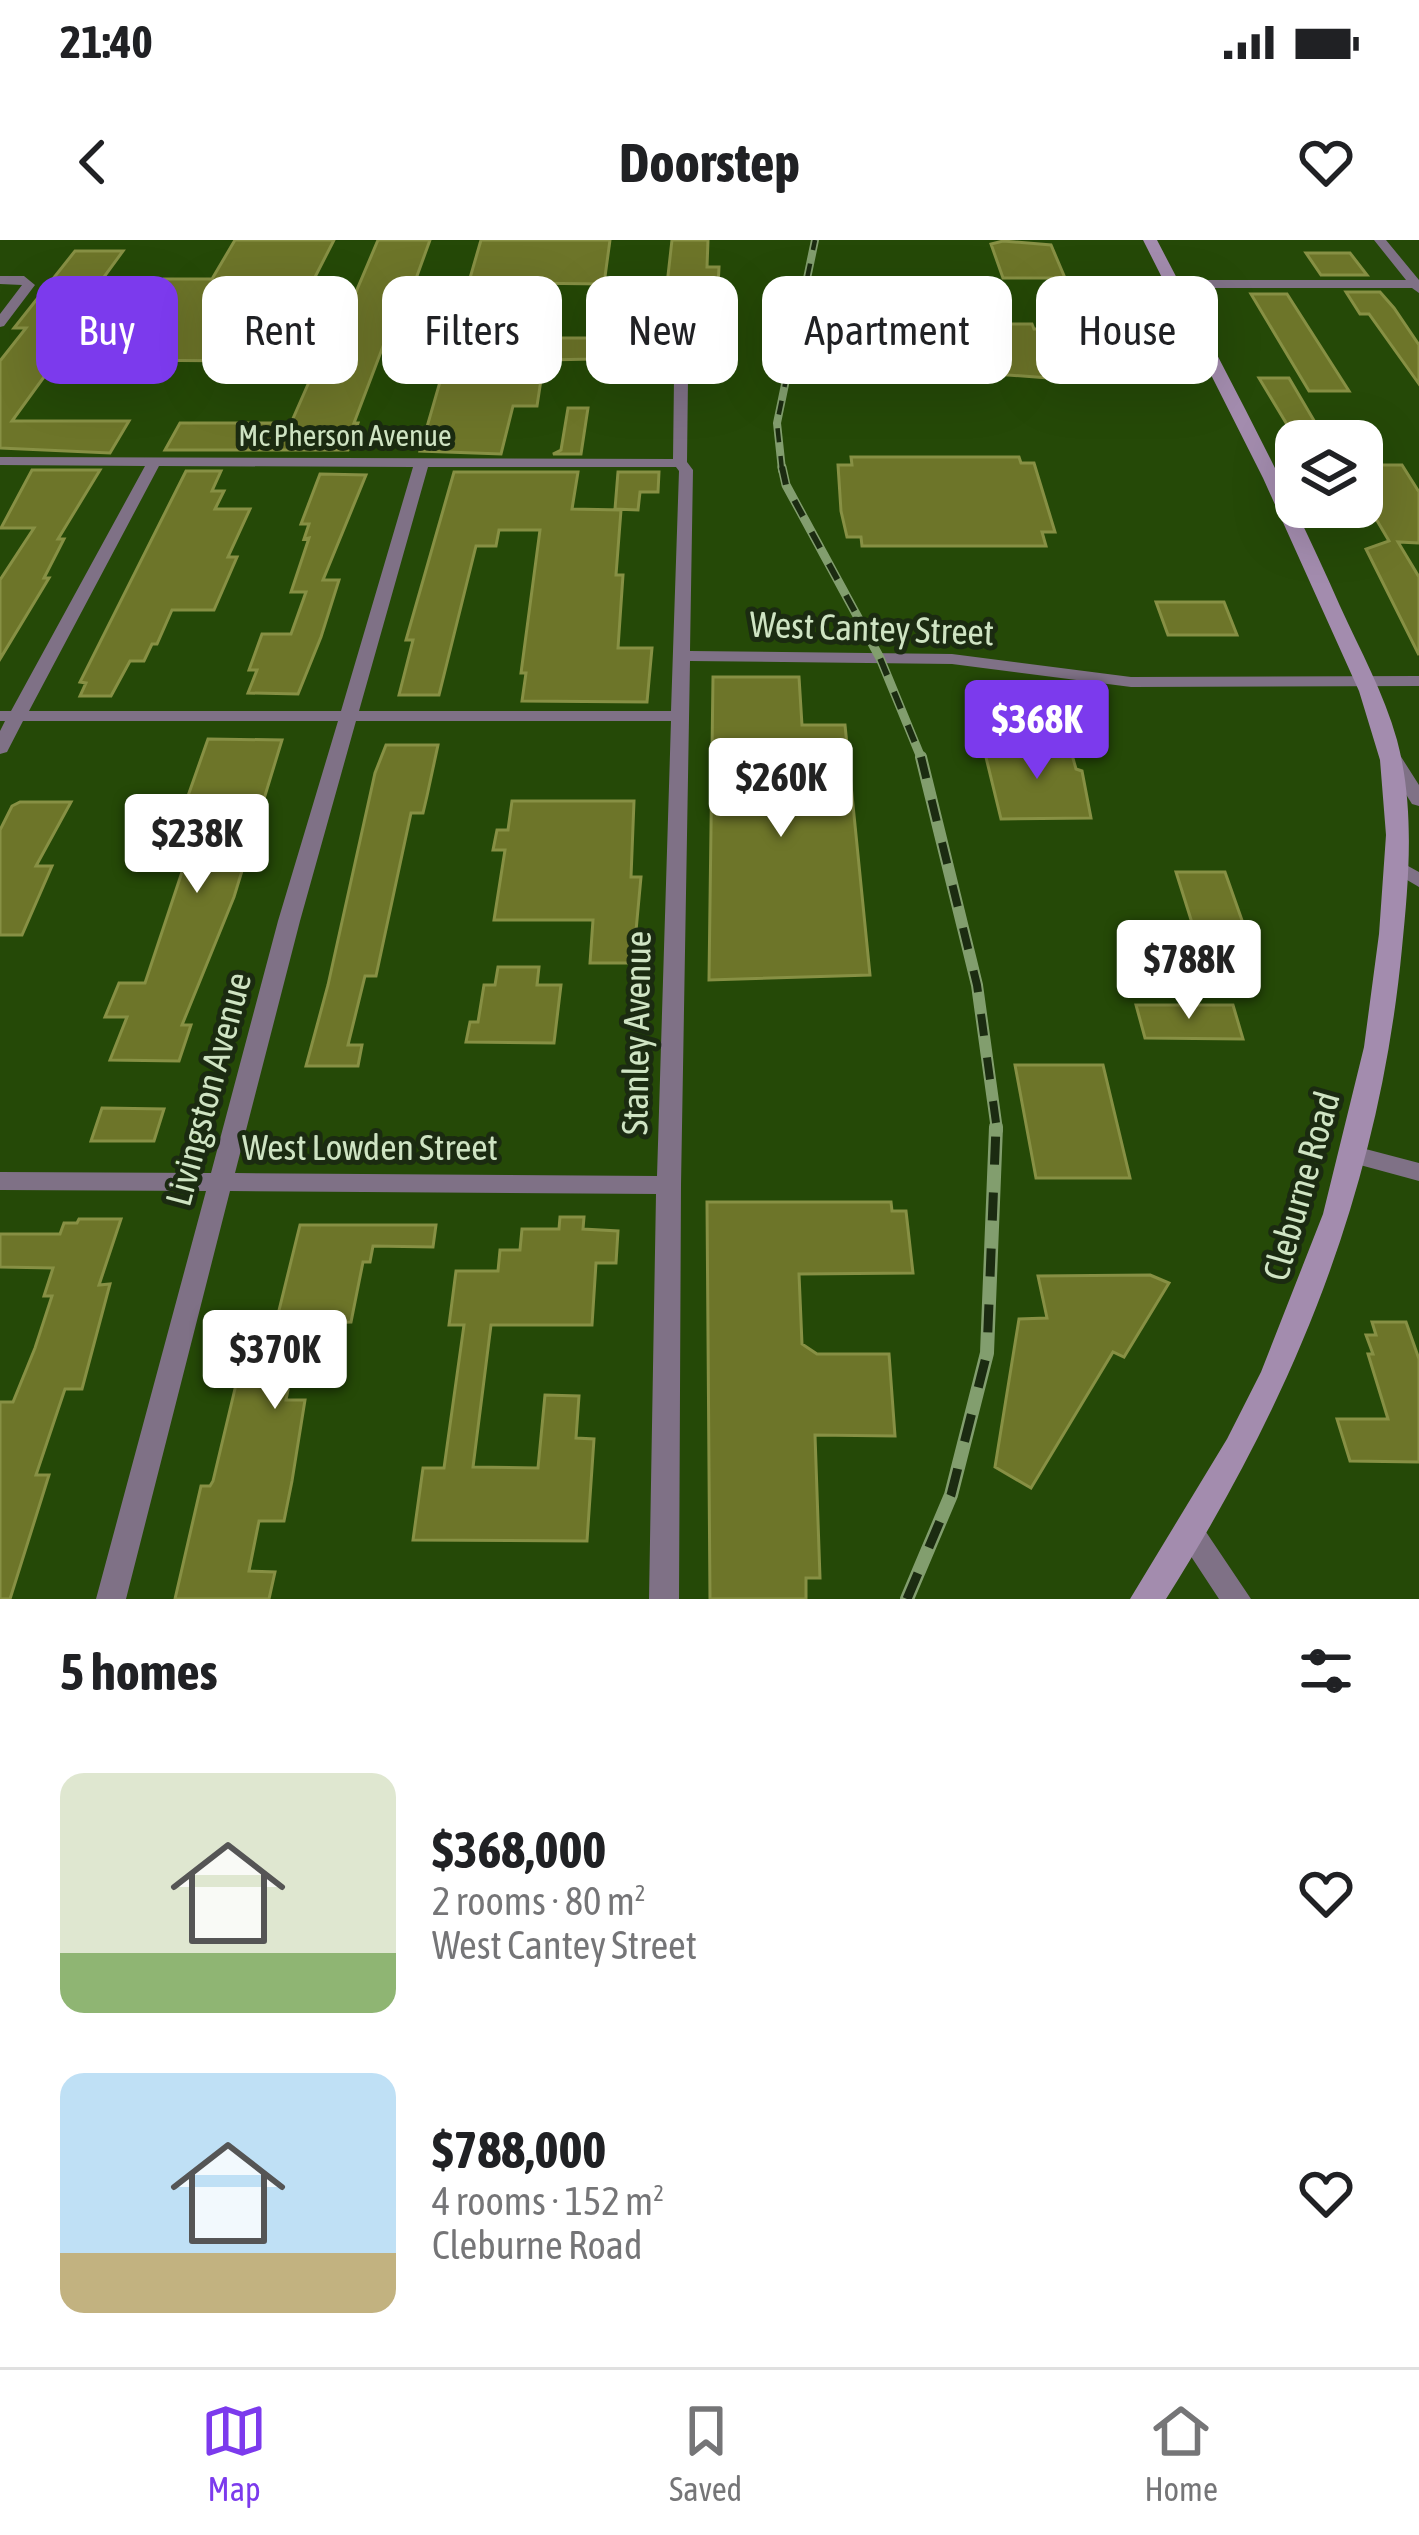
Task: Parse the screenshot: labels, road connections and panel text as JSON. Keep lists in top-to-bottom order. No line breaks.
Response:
{"streets":{"main road":["Cleburne Road"],"street":["Mc Pherson Avenue","West Cantey Street","Stanley Avenue","Livingston Avenue","West Lowden Street"]},"crossings":[["Mc Pherson Avenue","Stanley Avenue"],["Mc Pherson Avenue","Livingston Avenue"],["West Cantey Street","Stanley Avenue"],["West Cantey Street","Cleburne Road"],["Stanley Avenue","West Lowden Street"],["Livingston Avenue","West Lowden Street"]],"page":{"status":"21:40","header":"Doorstep","chip":["Buy","Rent","Filters","New","Apartment","House"],"price":["$368K","$260K","$238K","$788K","$370K"],"heading":"5 homes","list":[{"name":"$368,000","note":"2 rooms · 80 m² · West Cantey Street"},{"name":"$788,000","note":"4 rooms · 152 m² · Cleburne Road"}],"tabs":["Map","Saved","Home"]}}
